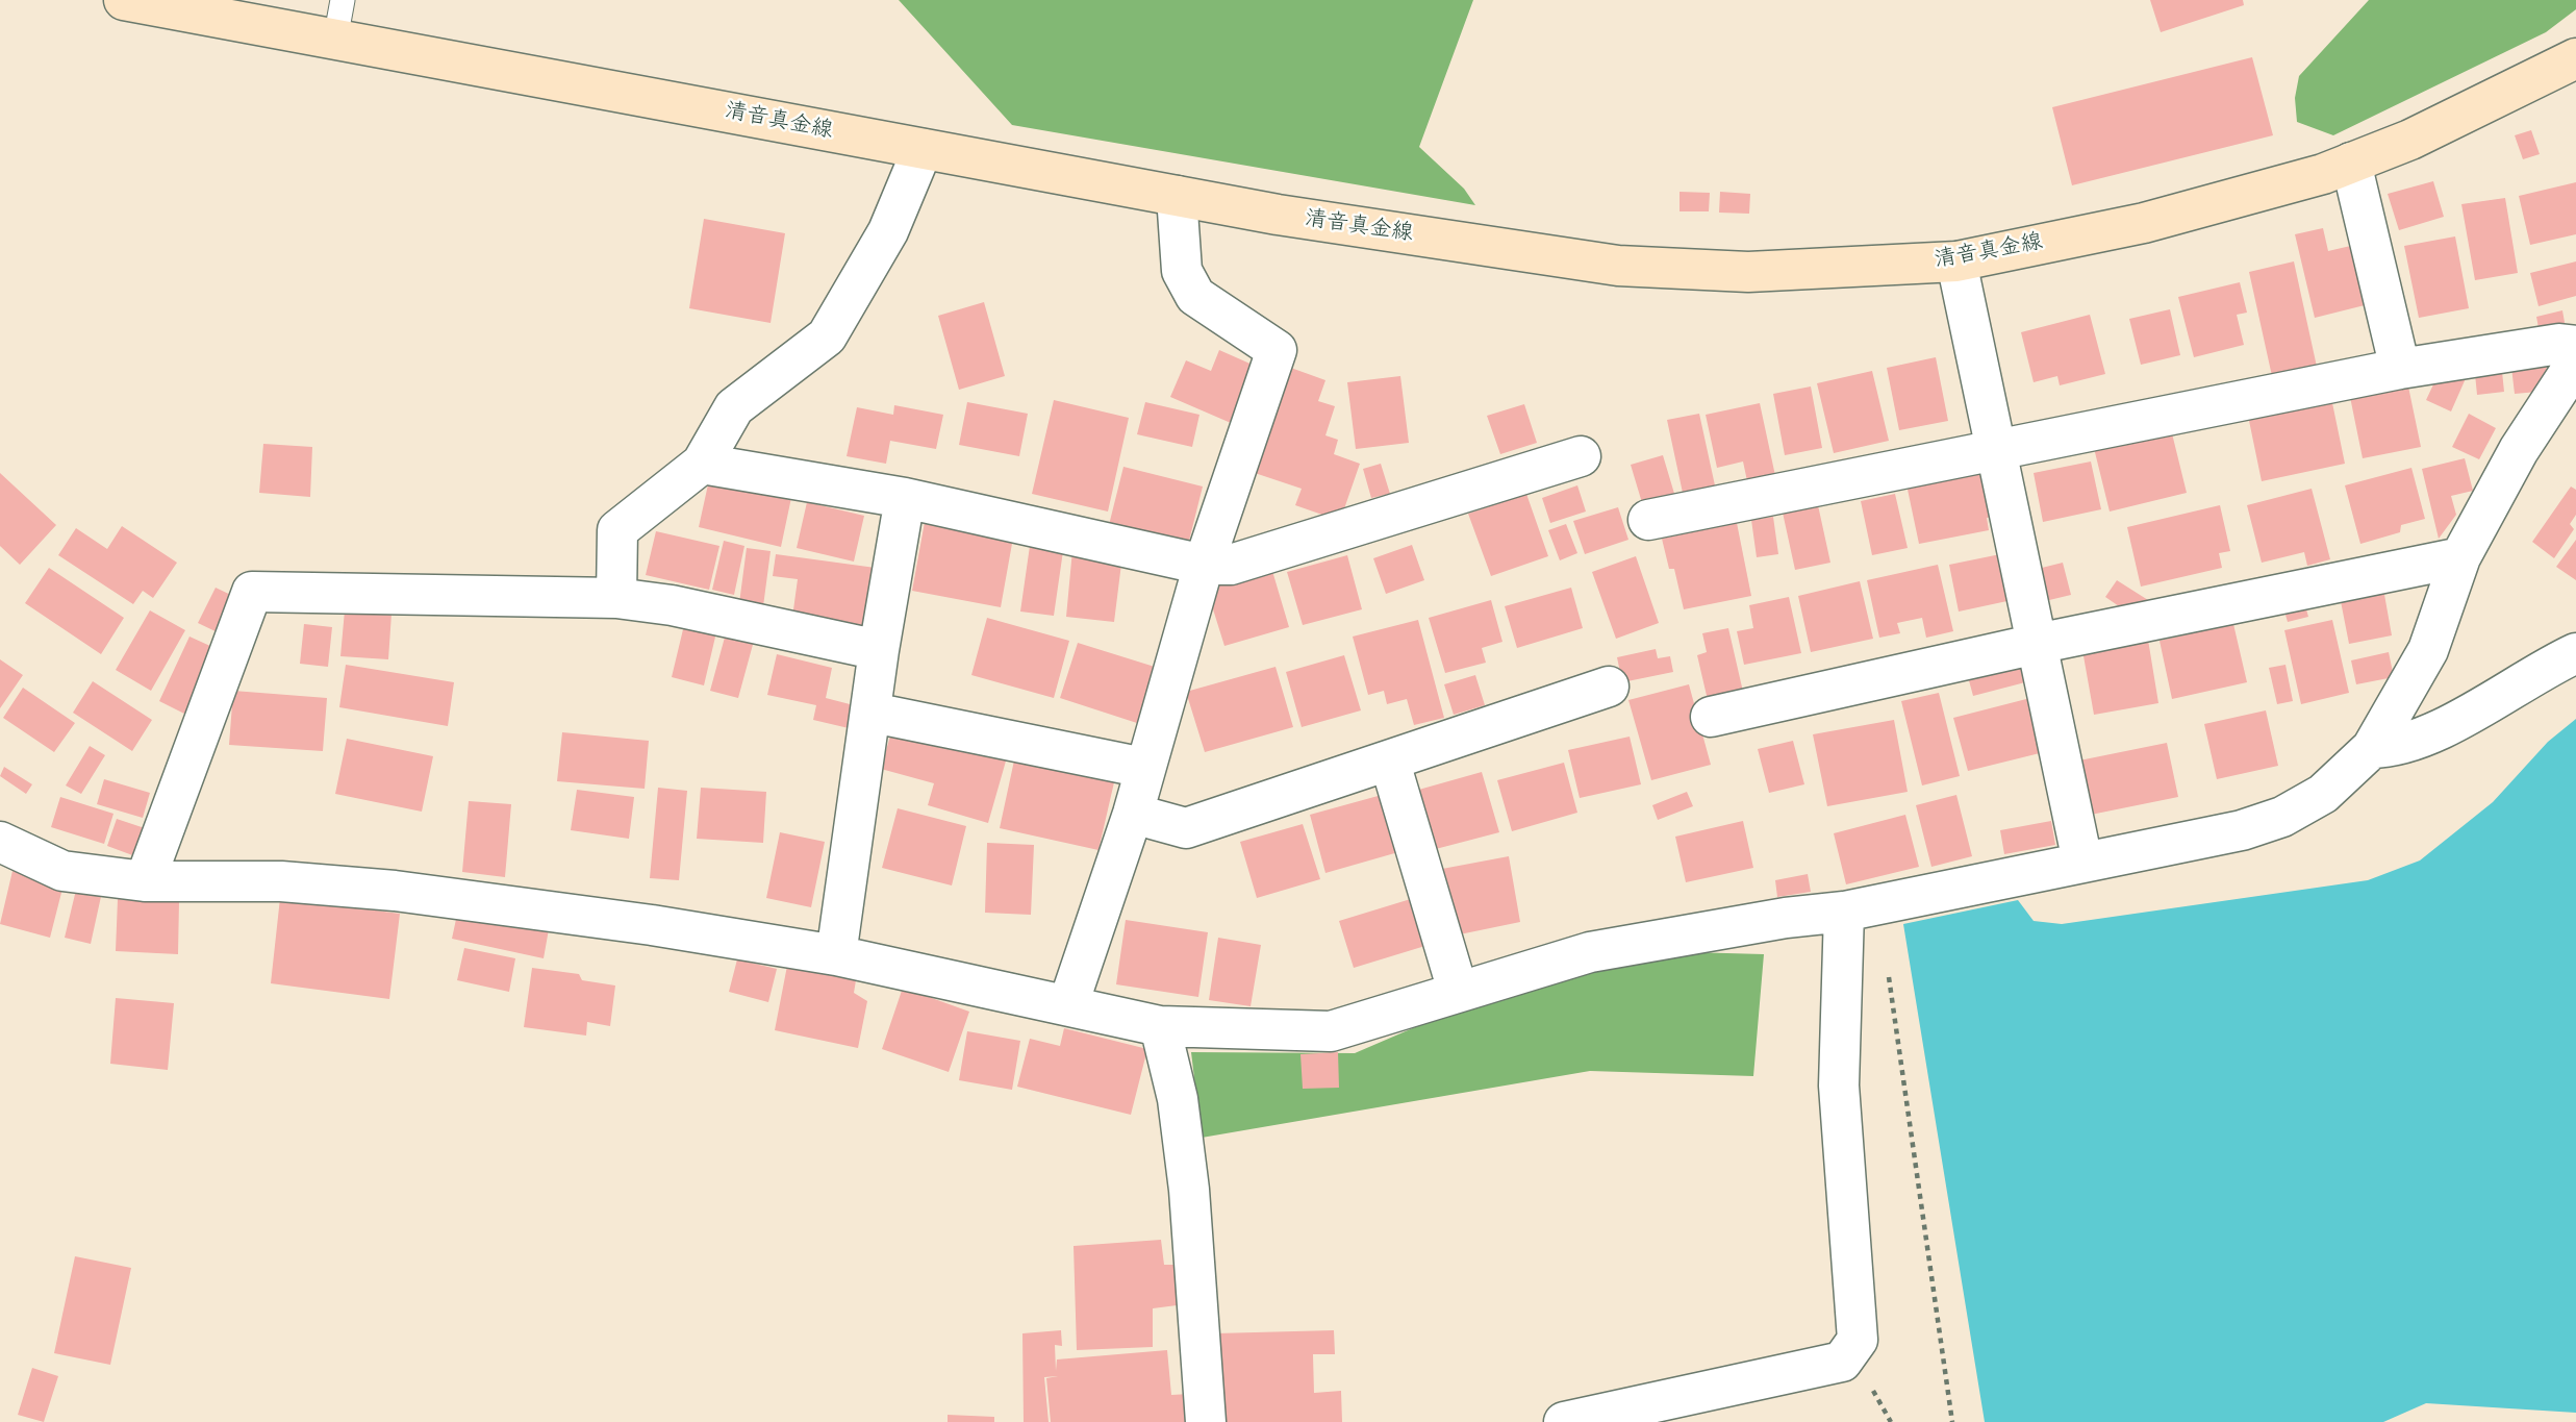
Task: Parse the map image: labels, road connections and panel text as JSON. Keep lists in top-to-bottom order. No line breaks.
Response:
{"streets":{"main road":["清音真金線"]}}
